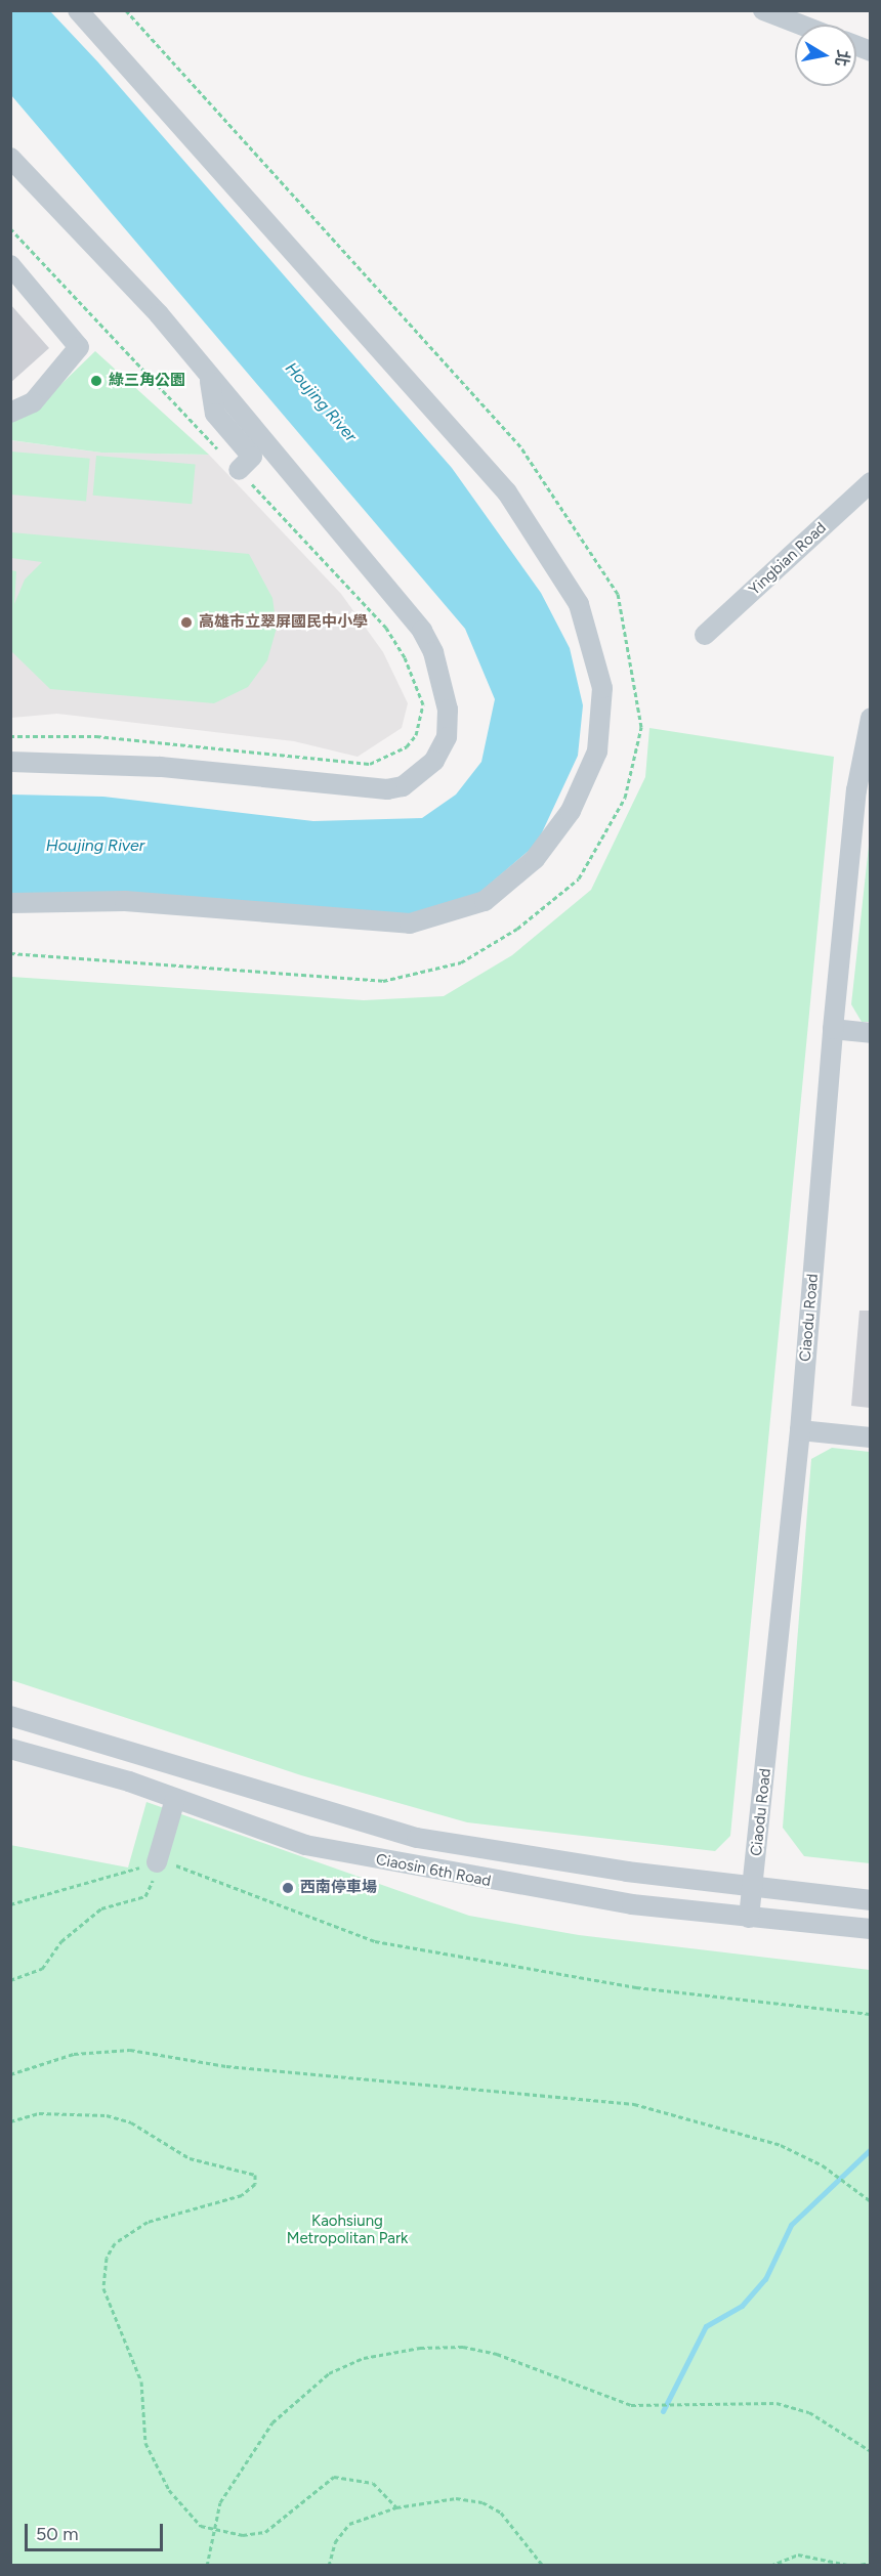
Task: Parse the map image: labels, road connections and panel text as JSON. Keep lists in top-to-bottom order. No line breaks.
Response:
{"streets":{"street":["Yingbian Road","Ciaodu Road","Ciaosin 6th Road"]},"crossings":[["Ciaodu Road","Ciaosin 6th Road"]],"water":["Houjing River"],"parks":["Kaohsiung Metropolitan Park"],"places":["綠三角公園","高雄市立翠屏國民中小學","西南停車場"],"scale_bar":"50 m","north":"right"}
